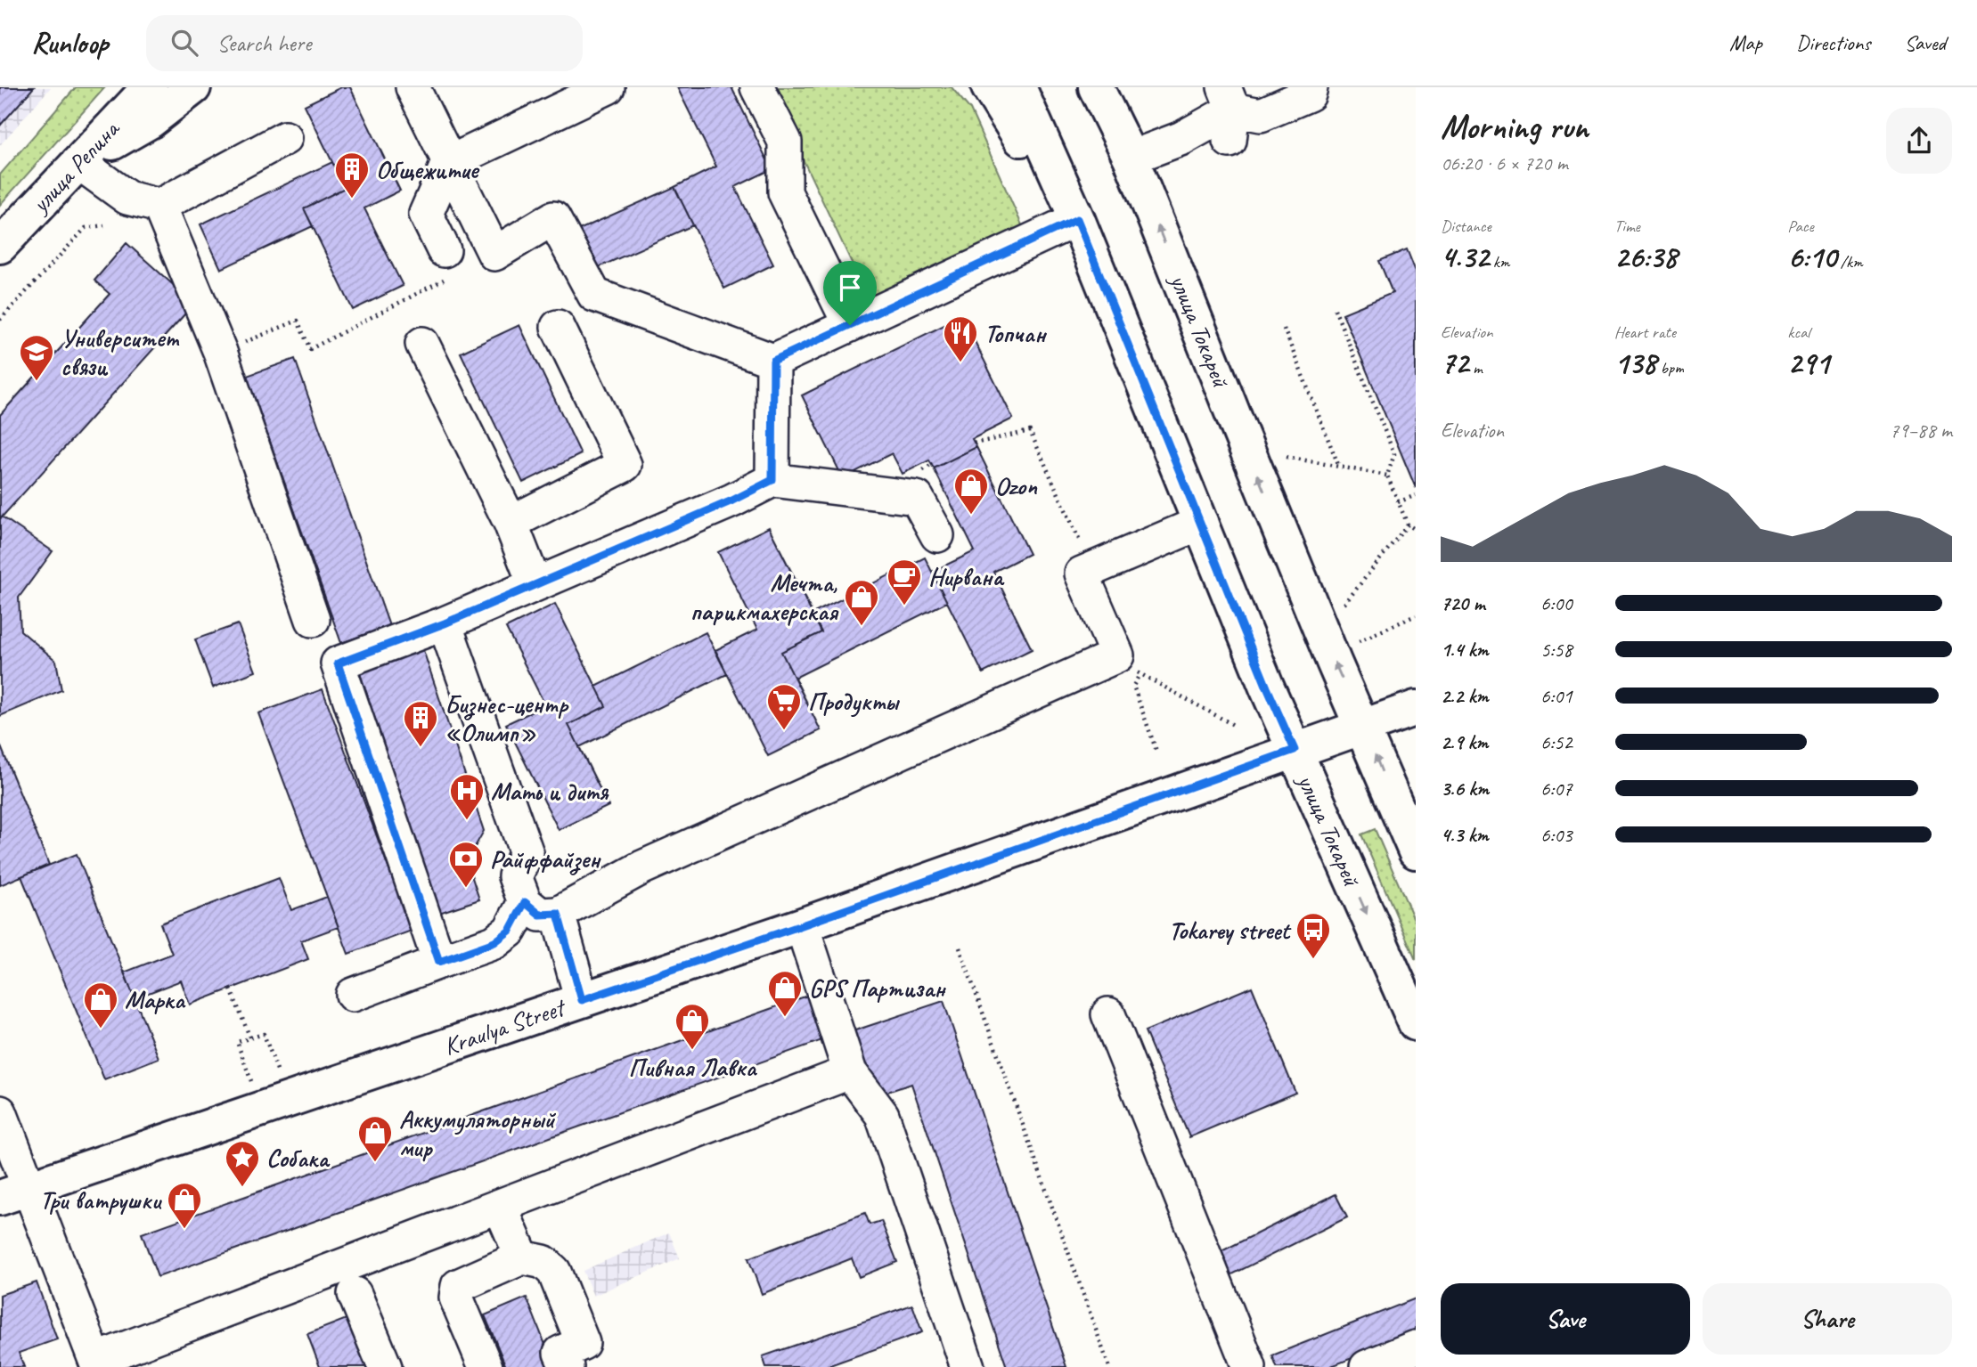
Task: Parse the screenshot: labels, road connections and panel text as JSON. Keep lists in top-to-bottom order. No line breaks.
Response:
{"streets":{"main road":["улица Репина","улица Токарей","Kraulya Street"]},"crossings":[["улица Токарей","Kraulya Street"]],"places":{"building":["Общежитие","Бизнес-центр «Олимп»"],"restaurant":["Топчан"],"school or university":["Университет связи"],"shop":["Ozon","Мечта, парикмахерская","GPS Партизан","Марка","Пивная Лавка","Аккумуляторный мир","Три ватрушки"],"cafe":["Нирвана"],"supermarket":["Продукты"],"hospital":["Мать и дитя"],"bank":["Райффайзен"],"bus stop":["Tokarey street"],"place":["Собака"]},"page":{"header":"Runloop","search":"Search here","nav":["Map","Directions","Saved"],"heading":["Morning run","06:20 · 6 × 720 m"],"stats":[["Distance","4.32 km"],["Time","26:38"],["Pace","6:10 /km"],["Elevation","72 m"],["Heart rate","138 bpm"],["kcal","291"]],"chart":["Elevation","79–88 m"],"list":[{"name":"720 m","note":"6:00"},{"name":"1.4 km","note":"5:58"},{"name":"2.2 km","note":"6:01"},{"name":"2.9 km","note":"6:52"},{"name":"3.6 km","note":"6:07"},{"name":"4.3 km","note":"6:03"}],"buttons":["Save","Share"]}}
